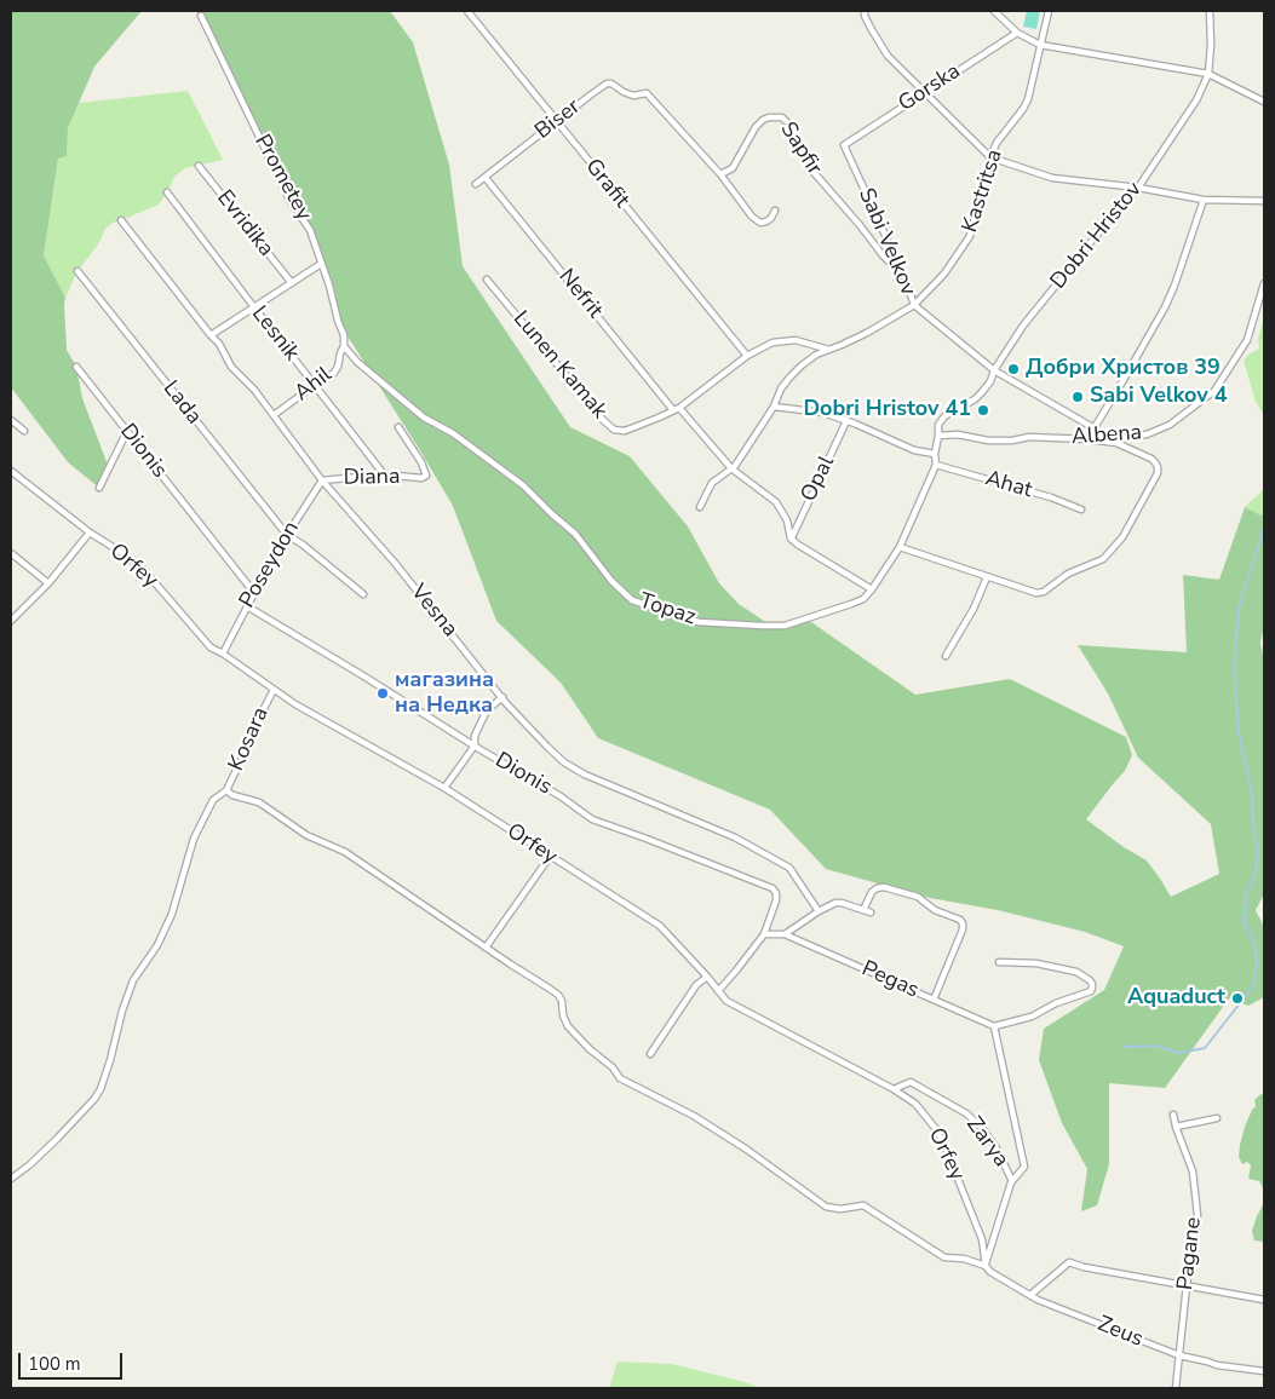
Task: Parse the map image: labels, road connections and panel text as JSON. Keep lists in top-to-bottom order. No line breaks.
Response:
{"streets":{"street":["Gorska","Biser","Sapfir","Prometey","Grafit","Kastritsa","Evridika","Dobri Hristov","Sabi Velkov","Nefrit","Lesnik","Lunen Kamak","Ahil","Lada","Albena","Dionis","Diana","Opal","Ahat","Poseydon","Orfey","Topaz","Vesna","Kosara","Pegas","Zarya","Pagane","Zeus"]},"crossings":[["Gorska","Sabi Velkov"],["Biser","Sapfir"],["Biser","Grafit"],["Biser","Nefrit"],["Sapfir","Sabi Velkov"],["Prometey","Ahil"],["Prometey","Topaz"],["Kastritsa","Sabi Velkov"],["Kastritsa","Nefrit"],["Dobri Hristov","Sabi Velkov"],["Dobri Hristov","Albena"],["Nefrit","Lunen Kamak"],["Nefrit","Opal"],["Lesnik","Ahil"],["Lesnik","Diana"],["Ahil","Topaz"],["Ahil","Vesna"],["Lada","Poseydon"],["Dionis","Poseydon"],["Diana","Poseydon"],["Diana","Vesna"],["Ahat","Topaz"],["Poseydon","Orfey"],["Poseydon","Vesna"],["Orfey","Kosara"],["Orfey","Zarya"],["Orfey","Zeus"],["Kosara","Zeus"],["Pegas","Zarya"],["Zarya","Zeus"],["Pagane","Zeus"]],"places":["Добри Христов 39","Sabi Velkov 4","Dobri Hristov 41","магазина на Недка","Aquaduct"],"scale_bar":"100 m"}
